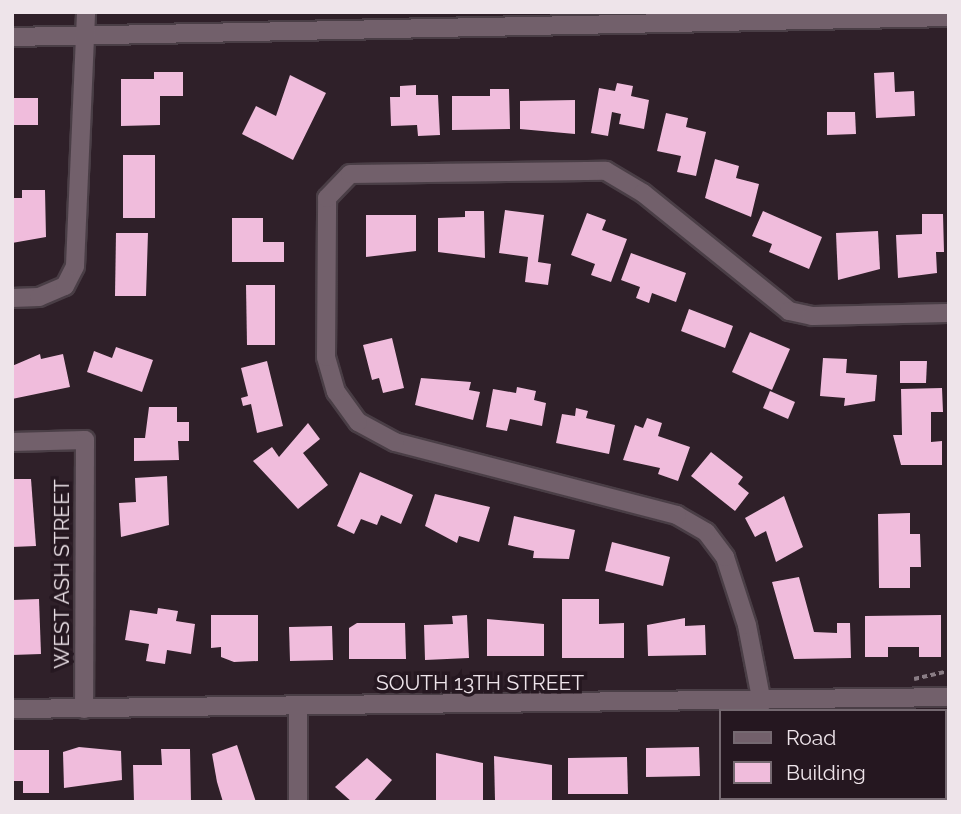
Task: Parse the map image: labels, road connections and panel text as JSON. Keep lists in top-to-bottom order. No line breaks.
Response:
{"streets":{"street":["WEST ASH STREET","SOUTH 13TH STREET"]},"crossings":[["WEST ASH STREET","SOUTH 13TH STREET"]],"legend":["Road","Building"]}
